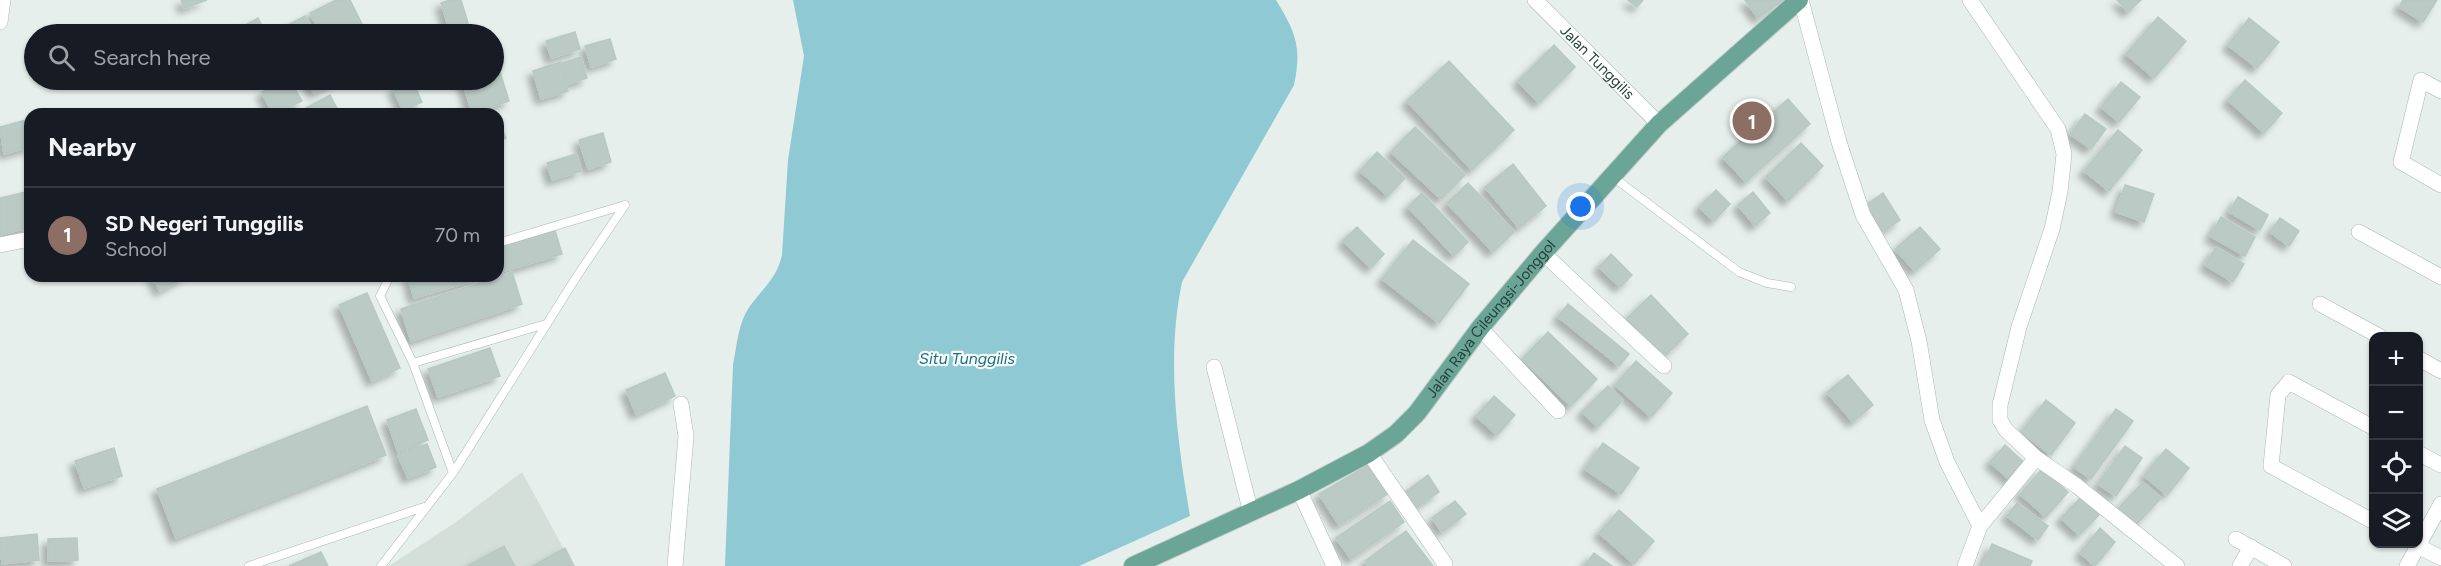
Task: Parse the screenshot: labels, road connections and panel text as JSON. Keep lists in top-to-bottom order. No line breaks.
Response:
{"streets":{"main road":["Jalan Raya Cileungsi-Jonggol"],"street":["Jalan Tunggilis"]},"crossings":[["Jalan Tunggilis","Jalan Raya Cileungsi-Jonggol"]],"water":["Situ Tunggilis"],"page":{"search":"Search here","pins":"1","heading":"Nearby","list":[{"mark":"1","name":"SD Negeri Tunggilis","note":"School","value":"70 m"}],"map_buttons":["+","−"]}}
